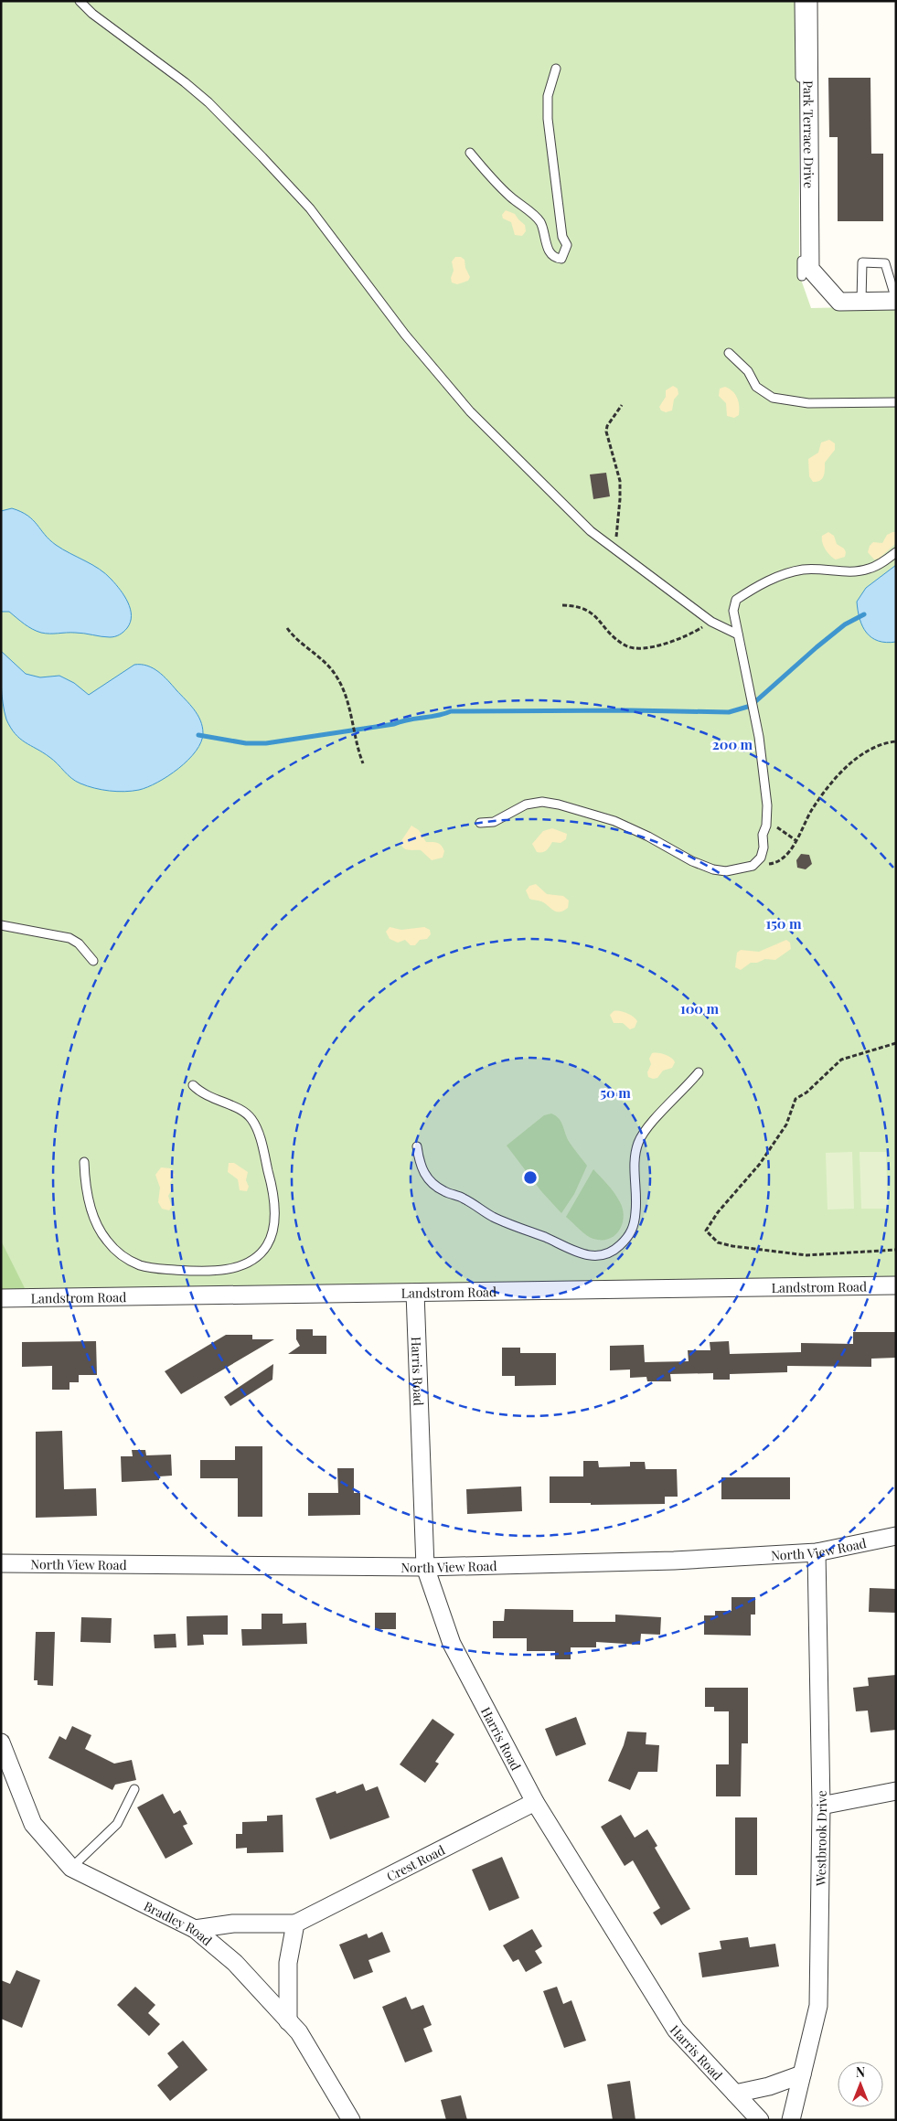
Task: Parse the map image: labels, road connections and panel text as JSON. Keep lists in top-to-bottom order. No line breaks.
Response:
{"streets":{"street":["Park Terrace Drive","Landstrom Road","Harris Road","North View Road","Westbrook Drive","Crest Road","Bradley Road"]},"crossings":[["Landstrom Road","Harris Road"],["Harris Road","North View Road"],["Harris Road","Crest Road"],["North View Road","Westbrook Drive"],["Crest Road","Bradley Road"]],"north":"top","rings":["200 m","150 m","100 m","50 m"]}
